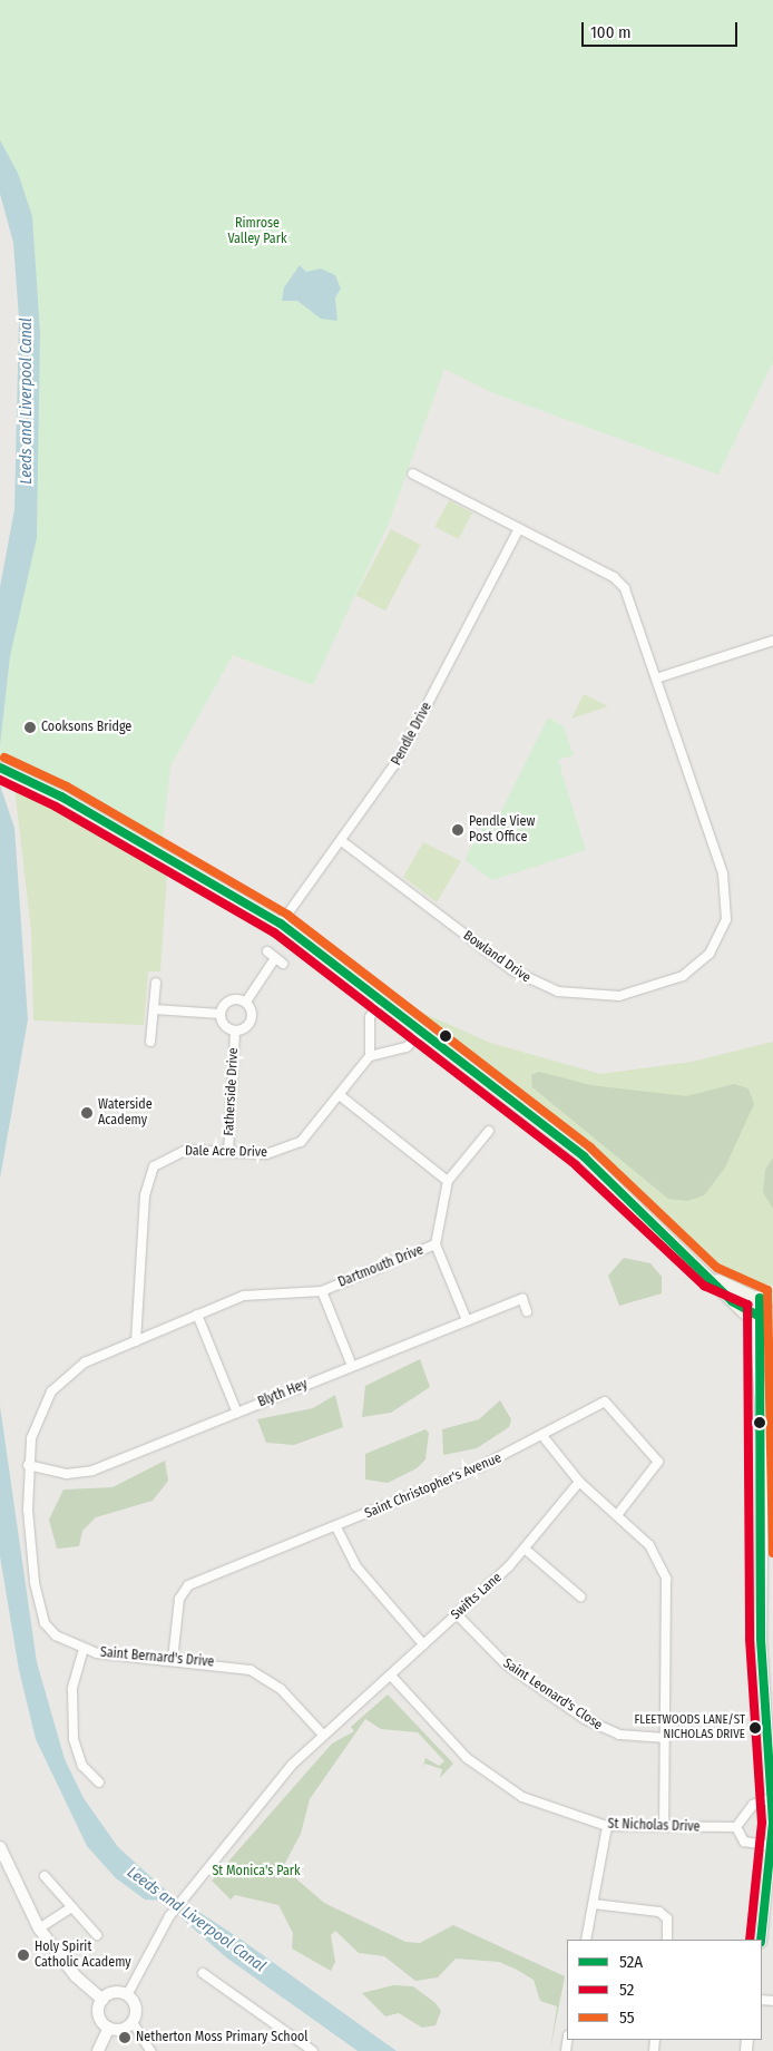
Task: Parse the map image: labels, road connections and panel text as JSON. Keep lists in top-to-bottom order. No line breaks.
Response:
{"streets":{"street":["Pendle Drive","Bowland Drive","Fatherside Drive","Dale Acre Drive","Dartmouth Drive","Blyth Hey","Saint Christopher's Avenue","Swifts Lane","Saint Bernard's Drive","Saint Leonard's Close","St Nicholas Drive"]},"crossings":[["Pendle Drive","Bowland Drive"],["Fatherside Drive","Dale Acre Drive"],["Dale Acre Drive","Dartmouth Drive"],["Dale Acre Drive","Saint Bernard's Drive"],["Dartmouth Drive","Saint Bernard's Drive"],["Blyth Hey","Saint Bernard's Drive"],["Saint Christopher's Avenue","Saint Bernard's Drive"],["Swifts Lane","Saint Bernard's Drive"],["Swifts Lane","Saint Leonard's Close"],["Swifts Lane","St Nicholas Drive"]],"water":["Leeds and Liverpool Canal"],"parks":["Rimrose Valley Park","St Monica's Park"],"places":["Cooksons Bridge","Pendle View Post Office","Waterside Academy","FLEETWOODS LANE/ST NICHOLAS DRIVE","Holy Spirit Catholic Academy","Netherton Moss Primary School"],"lines":["transit line 55","transit line 52A","transit line 52"],"legend":["52A","52","55"],"scale_bar":"100 m"}
